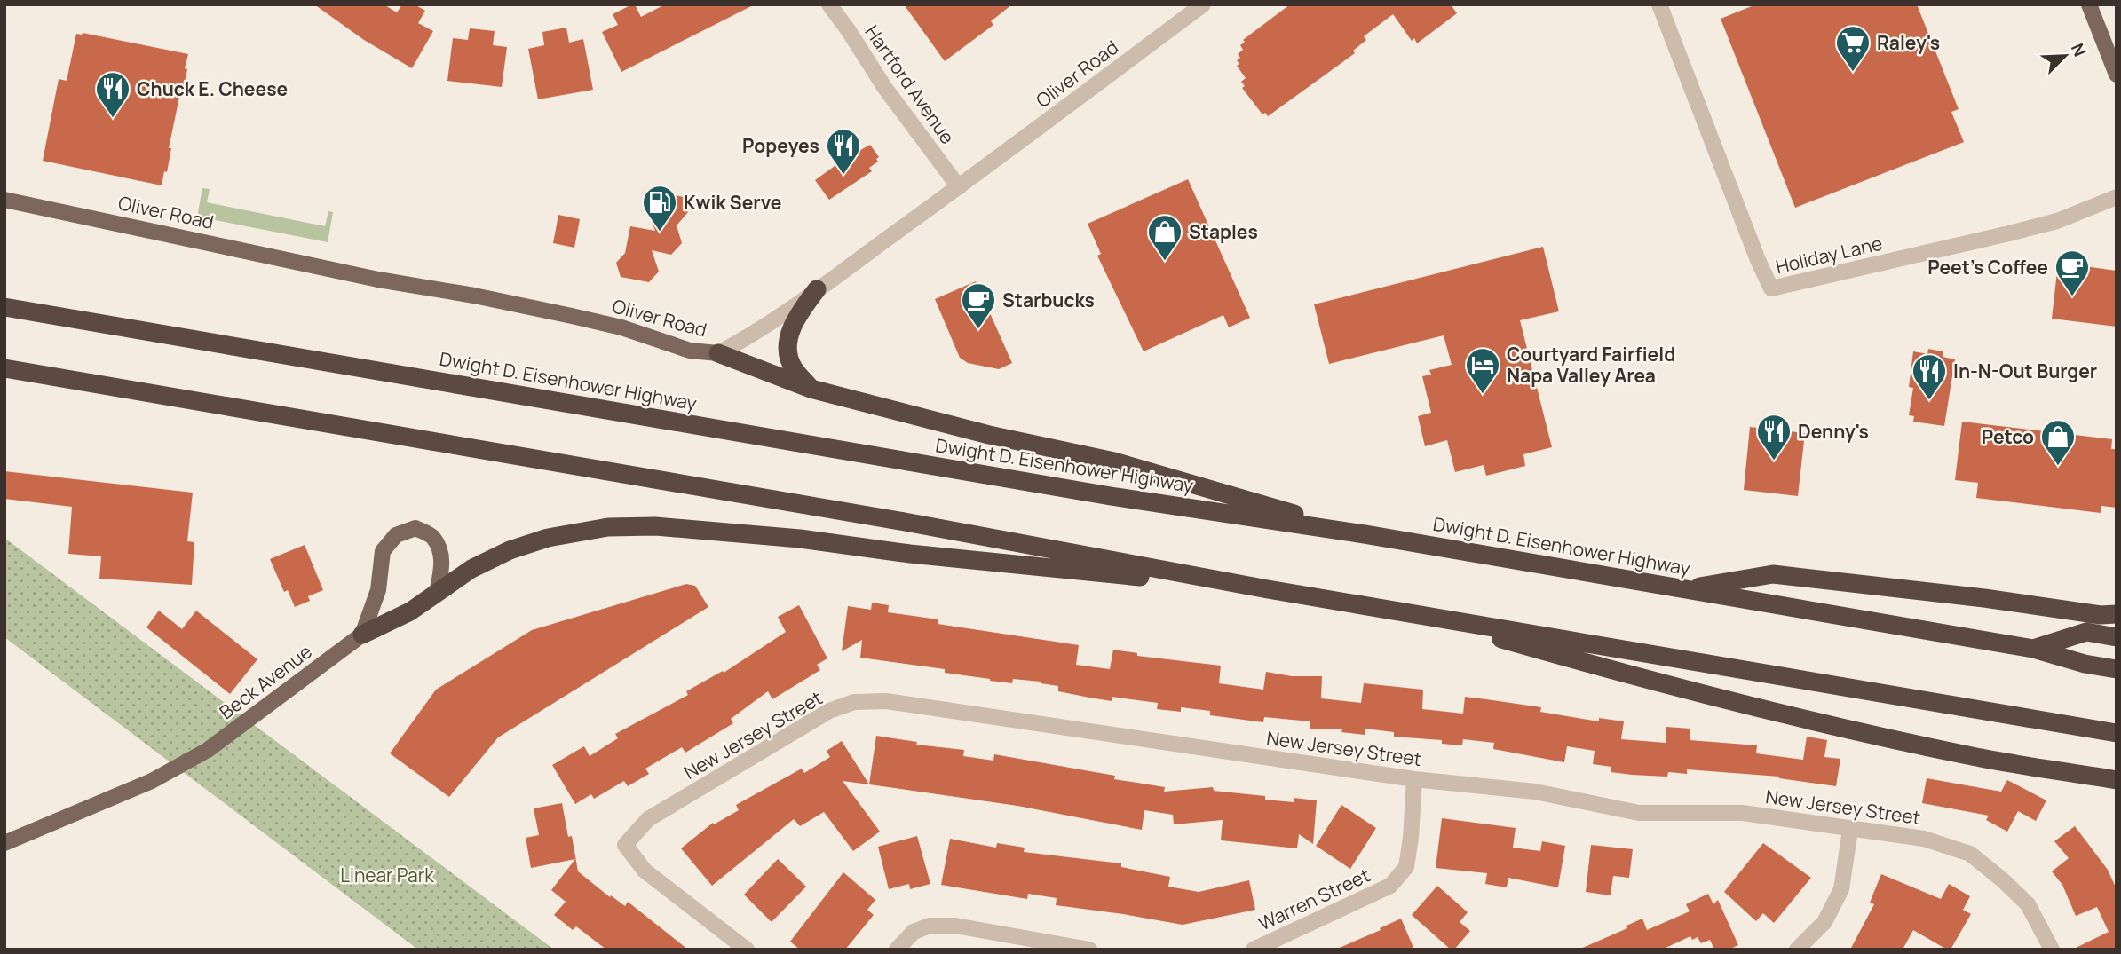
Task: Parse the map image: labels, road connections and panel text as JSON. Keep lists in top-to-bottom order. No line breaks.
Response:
{"streets":{"highway":["Dwight D. Eisenhower Highway"],"main road":["Oliver Road","Beck Avenue"],"street":["Hartford Avenue","Holiday Lane","New Jersey Street","Warren Street"]},"crossings":[["Oliver Road","Hartford Avenue"],["New Jersey Street","Warren Street"]],"parks":["Linear Park"],"places":{"supermarket":["Raley's"],"restaurant":["Chuck E. Cheese","Popeyes","In-N-Out Burger","Denny's"],"fuel station":["Kwik Serve"],"shop":["Staples","Petco"],"cafe":["Peet's Coffee","Starbucks"],"hotel":["Courtyard Fairfield Napa Valley Area"]},"north":"top right"}
